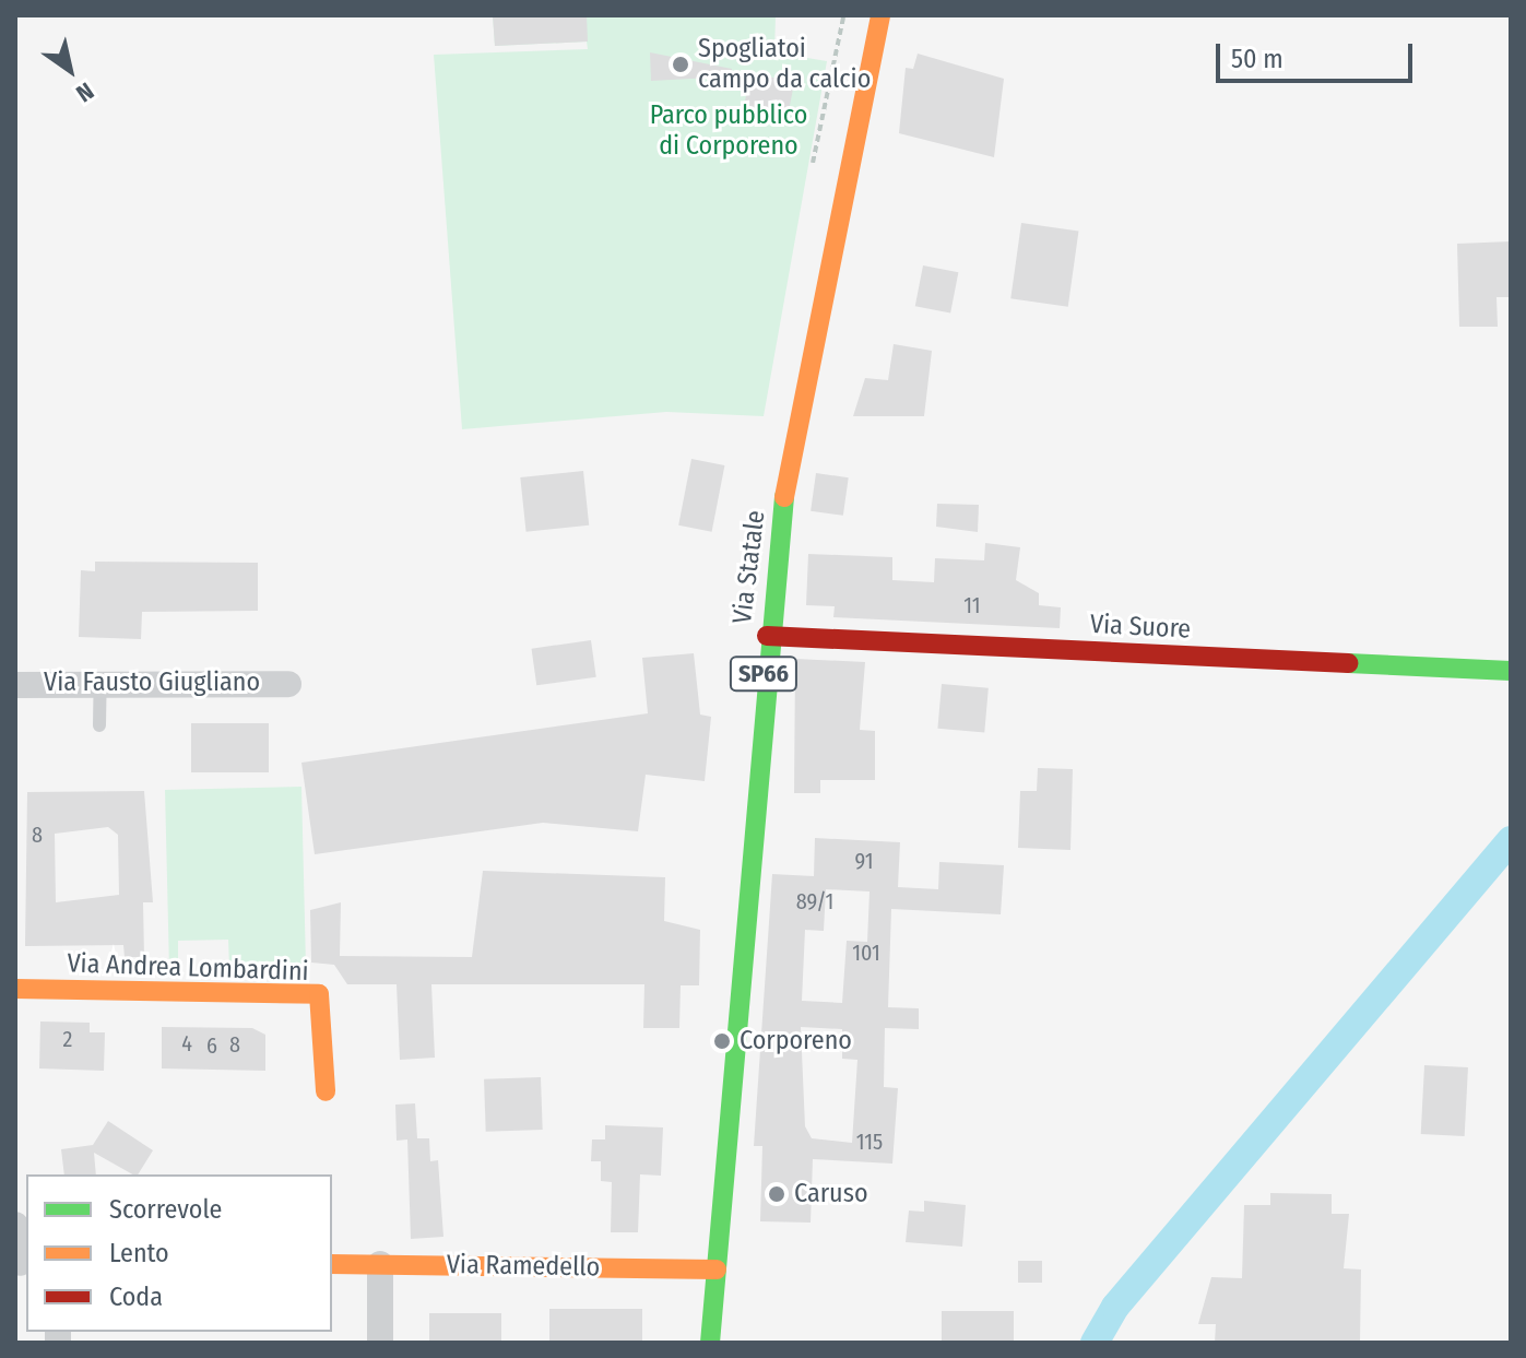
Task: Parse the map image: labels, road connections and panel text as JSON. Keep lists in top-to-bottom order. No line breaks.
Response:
{"streets":{"street":["Via Statale","Via Suore","SP66","Via Fausto Giugliano","Via Andrea Lombardini","Via Ramedello"]},"crossings":[["Via Statale","Via Suore"],["Via Statale","Via Ramedello"]],"parks":["Parco pubblico di Corporeno"],"places":["Spogliatoi campo da calcio","Corporeno","Caruso"],"house_numbers":["11","8","91","89/1","101","2","4","8","6","115"],"legend":["Scorrevole","Lento","Coda"],"scale_bar":"50 m","north":"bottom right"}
